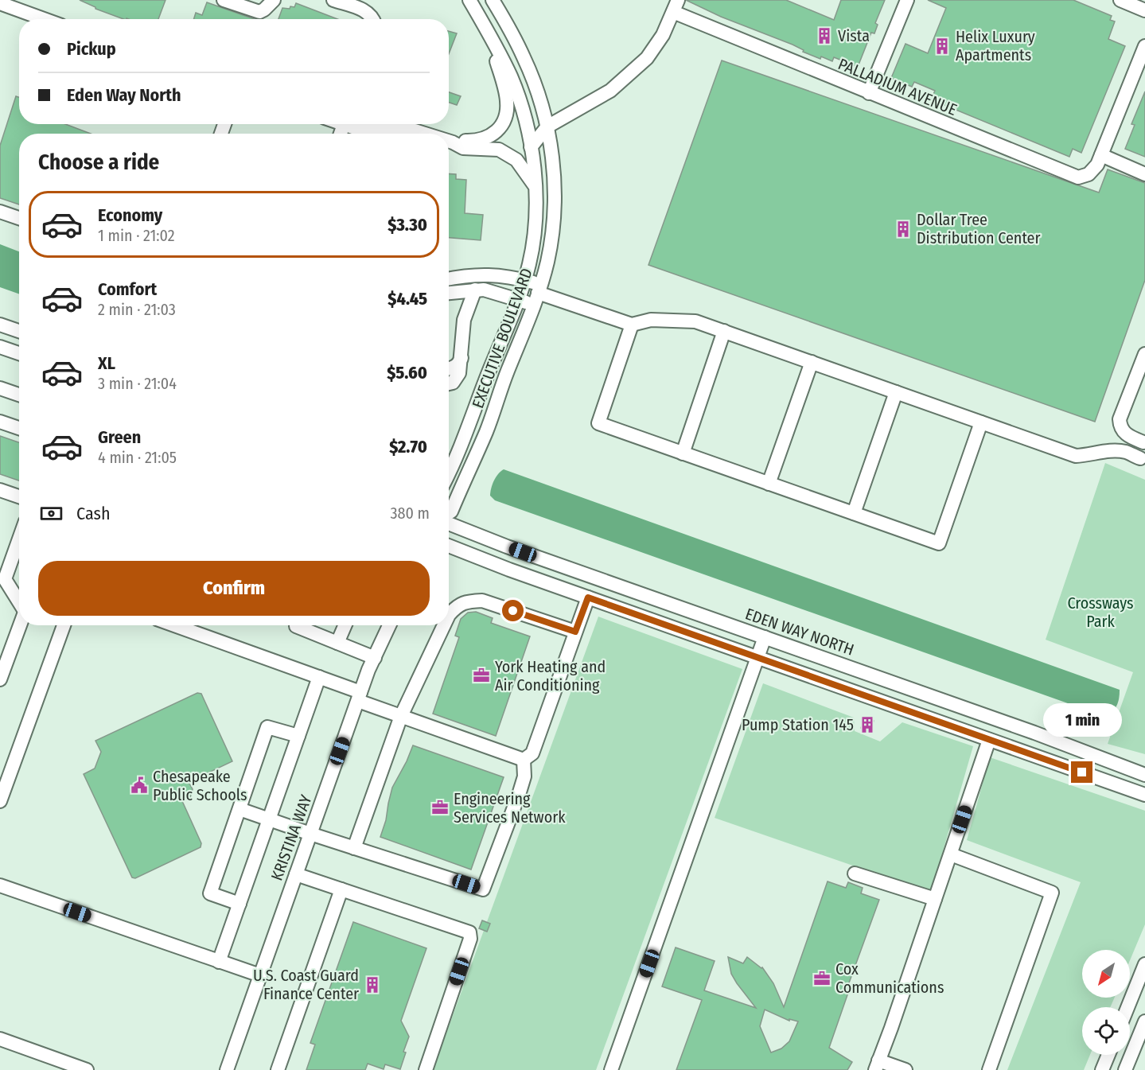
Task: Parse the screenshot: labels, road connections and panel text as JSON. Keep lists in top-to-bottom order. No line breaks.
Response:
{"streets":{"street":["PALLADIUM AVENUE","EXECUTIVE BOULEVARD","EDEN WAY NORTH","KRISTINA WAY"]},"parks":["Crossways Park"],"places":{"building":["Vista","Helix Luxury Apartments","Dollar Tree Distribution Center","Pump Station 145","U.S. Coast Guard Finance Center"],"office":["York Heating and Air Conditioning","Engineering Services Network","Cox Communications"],"public building":["Chesapeake Public Schools"]},"north":"bottom left","page":{"banner":["Pickup","Eden Way North"],"heading":"Choose a ride","list":[{"name":"Economy","note":"1 min · 21:02","value":"$3.30"},{"name":"Comfort","note":"2 min · 21:03","value":"$4.45"},{"name":"XL","note":"3 min · 21:04","value":"$5.60"},{"name":"Green","note":"4 min · 21:05","value":"$2.70"}],"pay":["Cash","380 m"],"buttons":"Confirm","bubble":"1 min"}}
